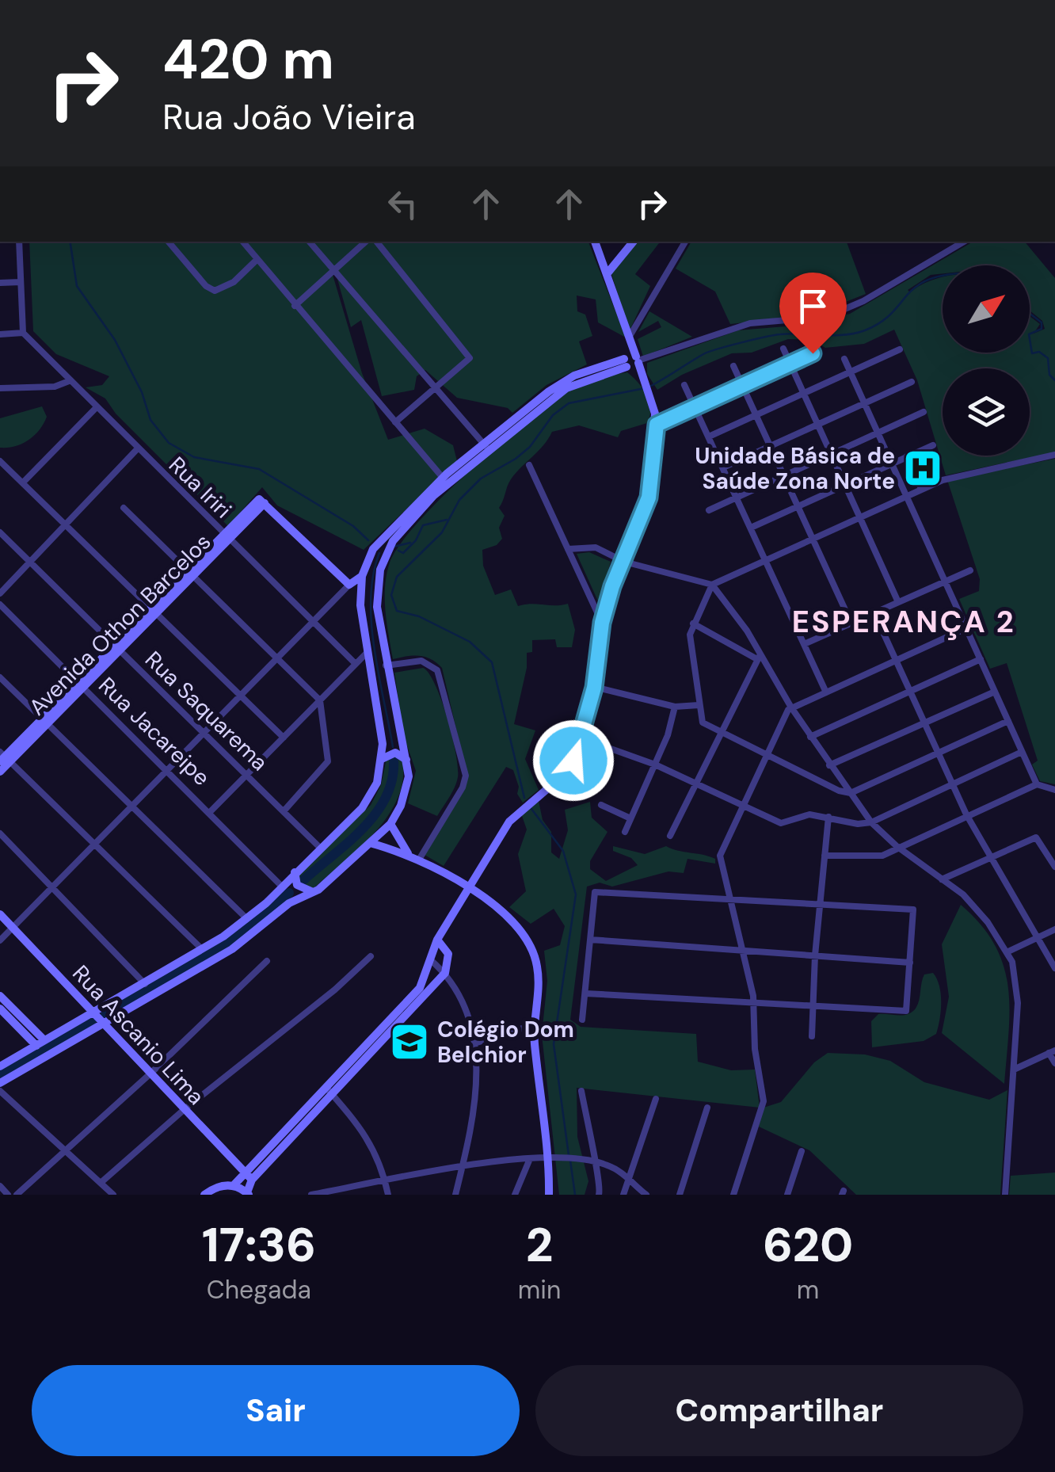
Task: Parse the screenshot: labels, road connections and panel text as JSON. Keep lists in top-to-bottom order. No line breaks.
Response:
{"streets":{"street":["Rua Iriri","Avenida Othon Barcelos","Rua Saquarema","Rua Jacareipe","Rua Ascanio Lima"]},"crossings":[["Rua Iriri","Avenida Othon Barcelos"],["Avenida Othon Barcelos","Rua Saquarema"],["Avenida Othon Barcelos","Rua Jacareipe"]],"districts":["ESPERANÇA 2"],"places":{"hospital":["Unidade Básica de Saúde Zona Norte"],"school or university":["Colégio Dom Belchior"]},"north":"top right","page":{"turn":["420 m","Rua João Vieira"],"eta":["17:36","Chegada","2","min","620","m"],"buttons":["Sair","Compartilhar"]}}
